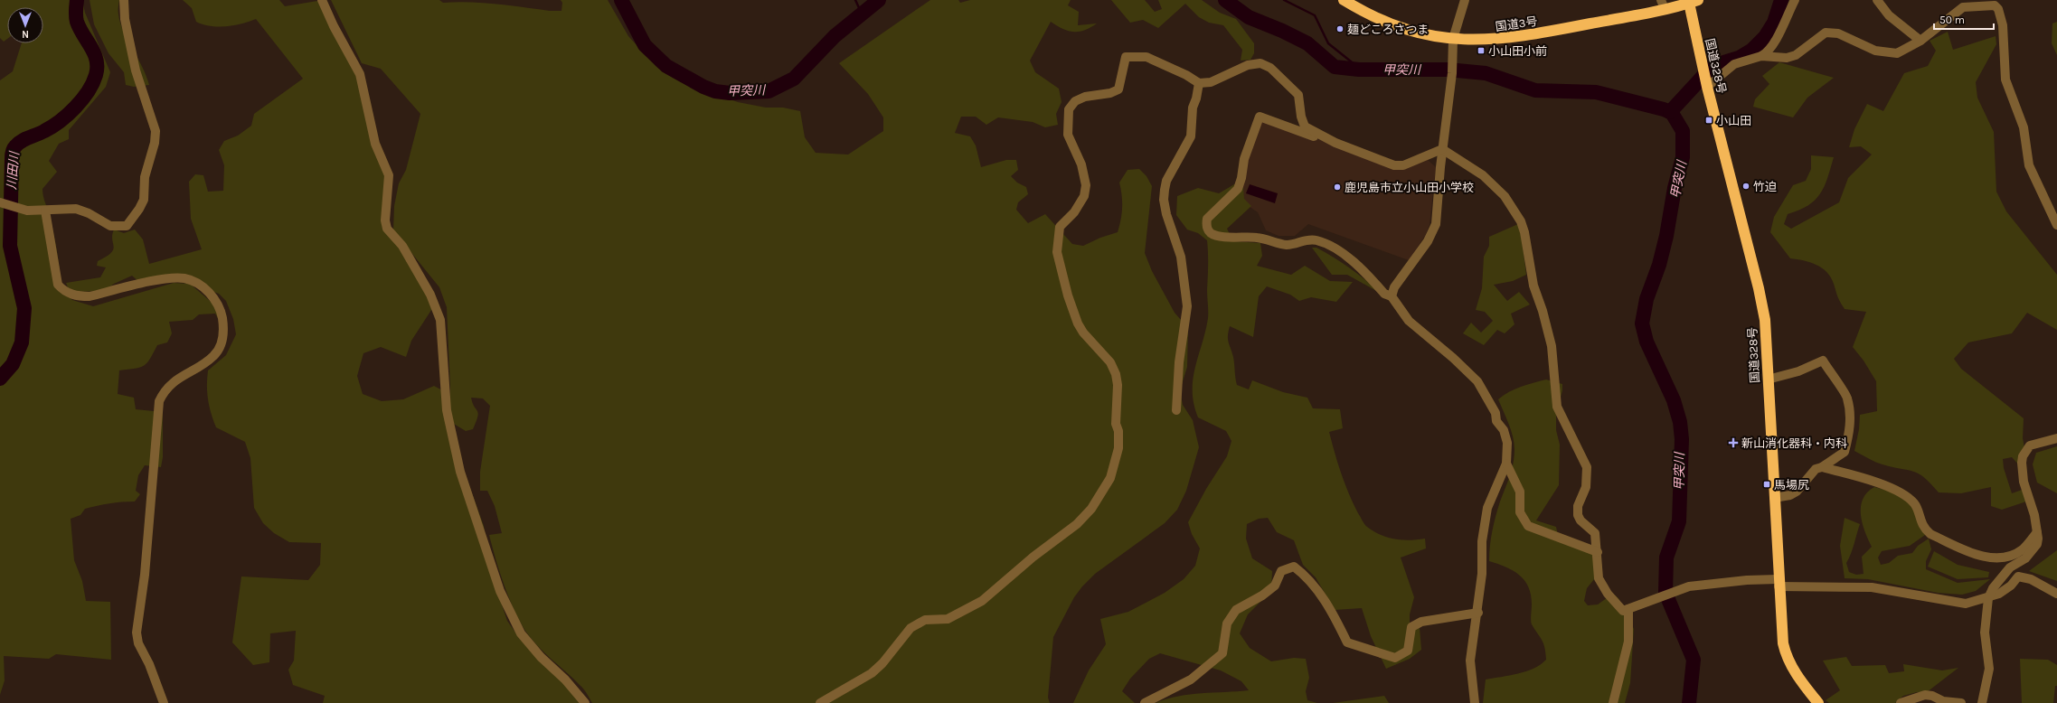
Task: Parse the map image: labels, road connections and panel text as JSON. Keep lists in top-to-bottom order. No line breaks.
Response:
{"streets":{"highway":["国道3号","国道328号"]},"crossings":[["国道3号","国道328号"]],"water":["甲突川","川田川"],"places":{"other":["麺どころさつま","竹迫","鹿児島市立小山田小学校"],"transit":["小山田小前","小山田","馬場尻"],"health":["新山消化器科・内科"]},"scale_bar":"50 m","north":"bottom"}
